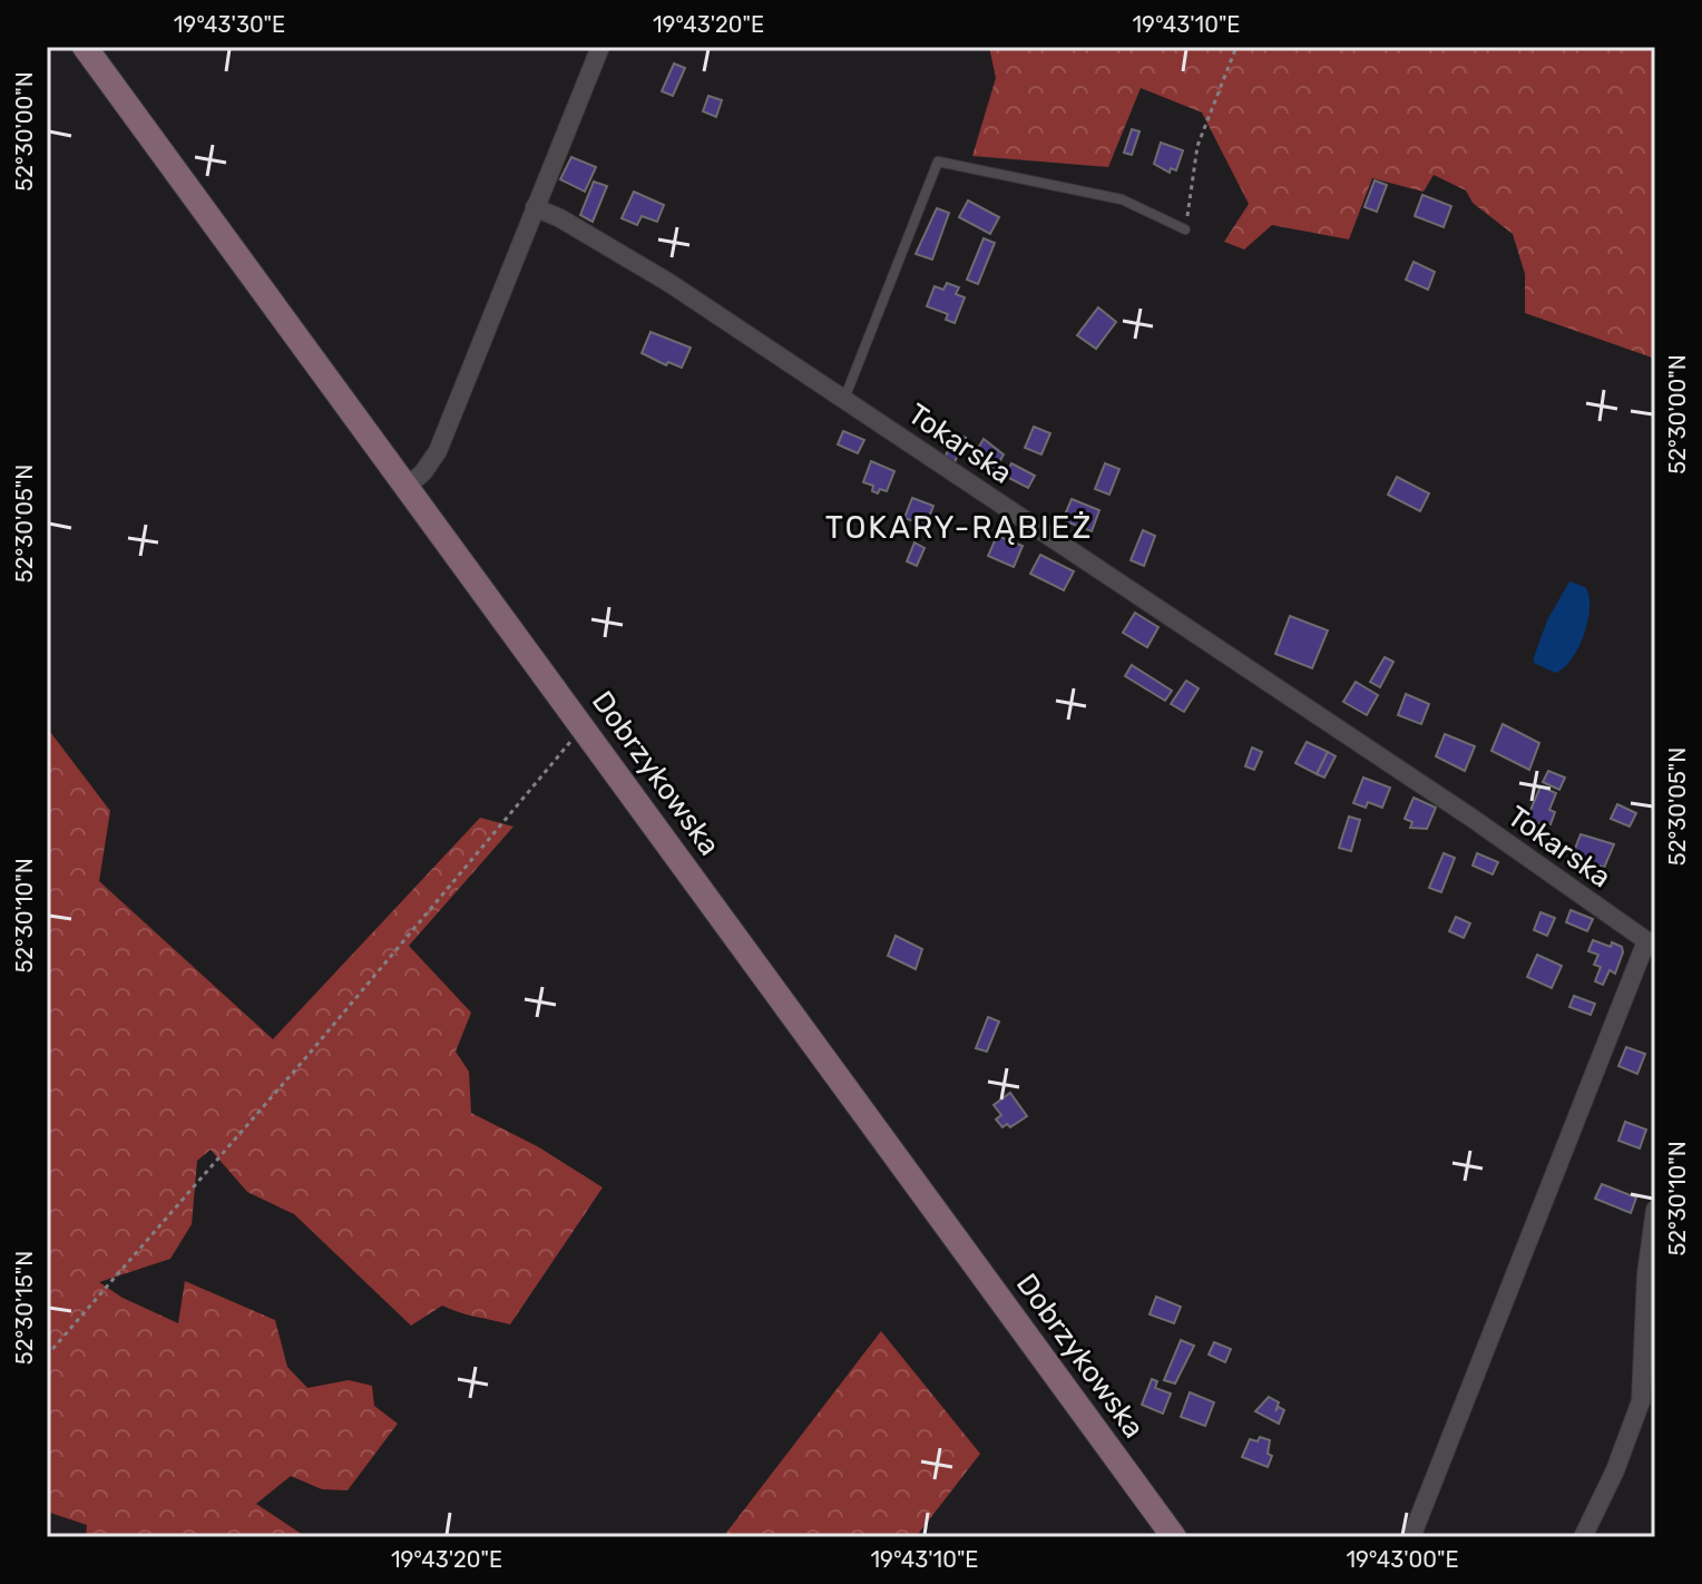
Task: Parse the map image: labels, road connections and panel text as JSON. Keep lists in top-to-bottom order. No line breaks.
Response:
{"streets":{"main road":["Dobrzykowska"],"street":["Tokarska"]},"districts":["TOKARY-RĄBIEŻ"],"coordinates":["19°43'30\"E","19°43'20\"E","19°43'10\"E","52°30'00\"N","52°30'05\"N","52°30'10\"N","52°30'15\"N","19°43'00\"E"]}
